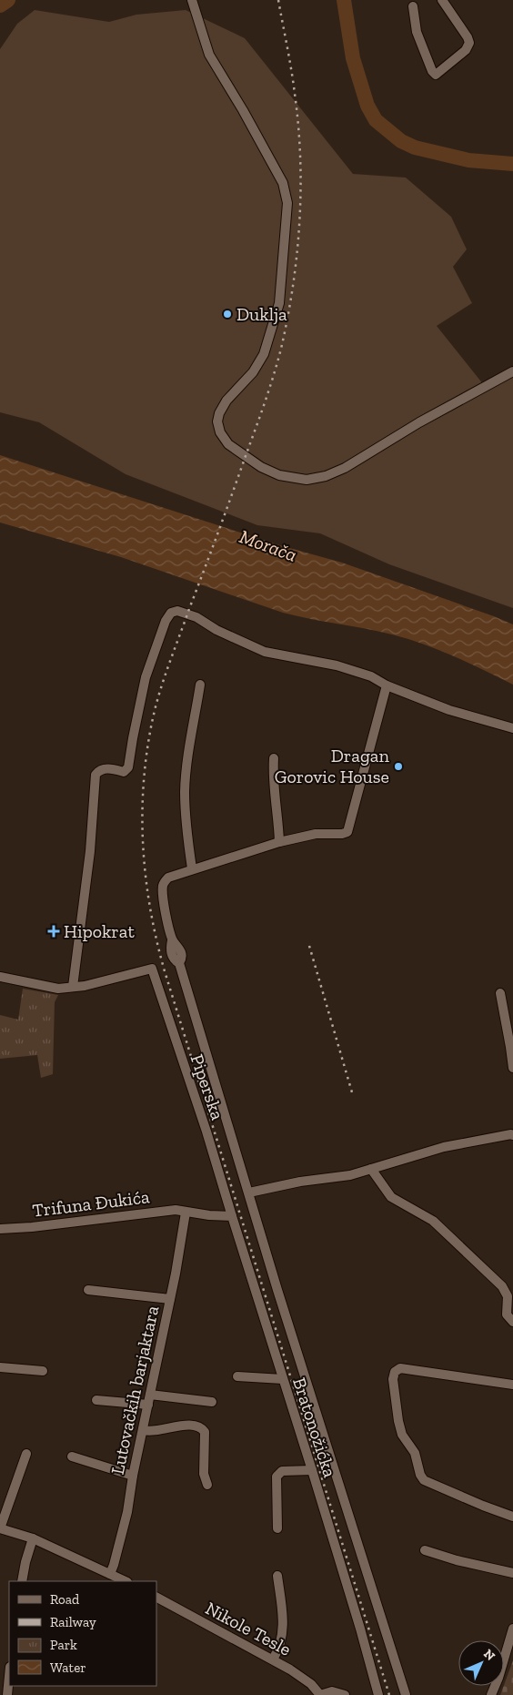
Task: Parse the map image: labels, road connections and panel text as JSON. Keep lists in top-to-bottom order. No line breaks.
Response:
{"streets":{"street":["Piperska","Trifuna Đukića","Lutovačkih barjaktara","Bratonožićka","Nikole Tesle"]},"crossings":[["Piperska","Bratonožićka"],["Trifuna Đukića","Lutovačkih barjaktara"]],"water":["Morača"],"places":{"other":["Duklja","Dragan Gorovic House"],"health":["Hipokrat"]},"legend":["Road","Railway","Park","Water"],"north":"top right"}
